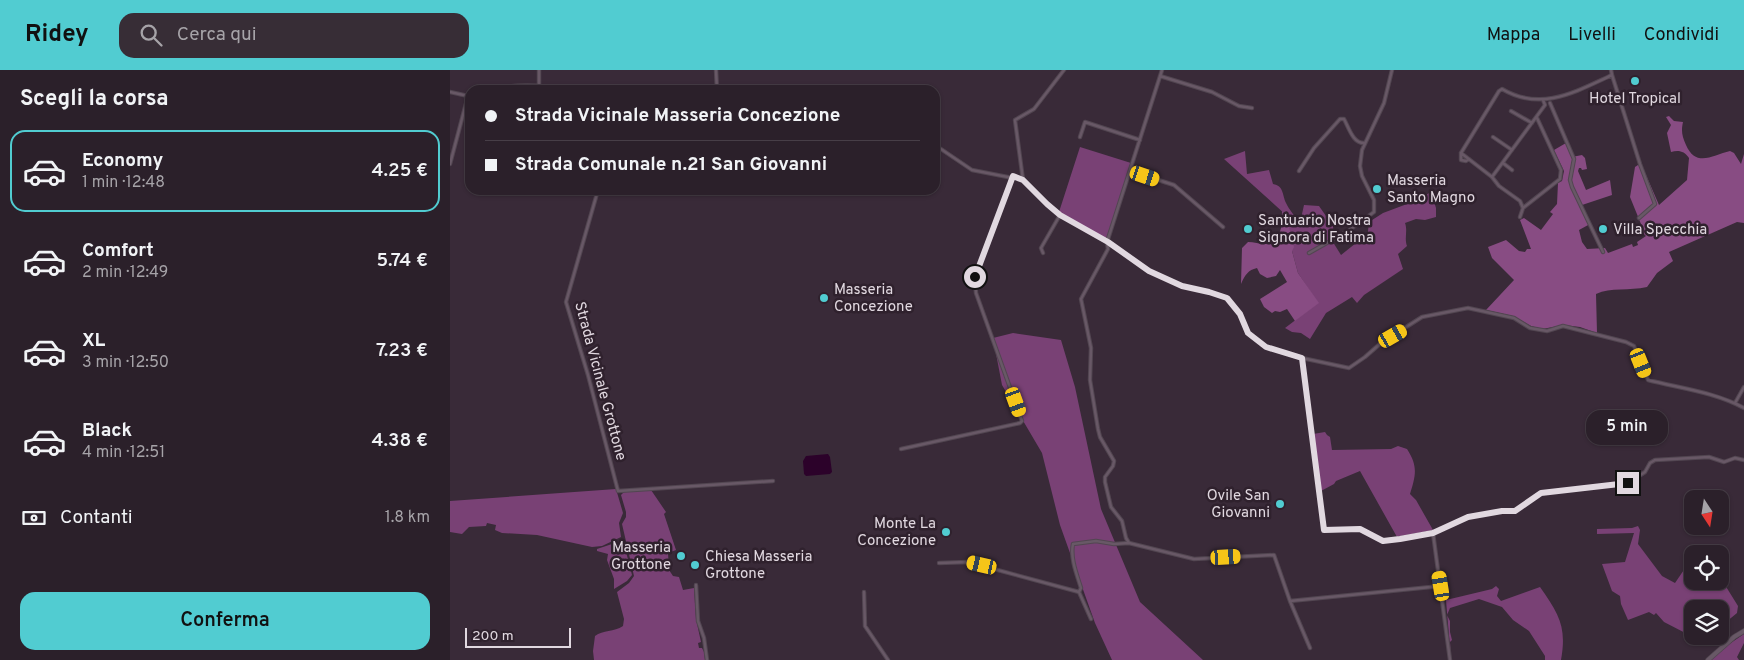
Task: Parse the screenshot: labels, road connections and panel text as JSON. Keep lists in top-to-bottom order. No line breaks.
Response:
{"streets":{"street":["Strada Vicinale Grottone"]},"places":["Hotel Tropical","Masseria Santo Magno","Santuario Nostra Signora di Fatima","Villa Specchia","Masseria Concezione","Ovile San Giovanni","Monte La Concezione","Masseria Grottone","Chiesa Masseria Grottone"],"scale_bar":"200 m","north":"bottom","page":{"header":"Ridey","search":"Cerca qui","nav":["Mappa","Livelli","Condividi"],"heading":"Scegli la corsa","banner":["Strada Vicinale Masseria Concezione","Strada Comunale n.21 San Giovanni"],"list":[{"name":"Economy","note":"1 min · 12:48","value":"4.25 €"},{"name":"Comfort","note":"2 min · 12:49","value":"5.74 €"},{"name":"XL","note":"3 min · 12:50","value":"7.23 €"},{"name":"Black","note":"4 min · 12:51","value":"4.38 €"}],"bubble":"5 min","pay":["Contanti","1.8 km"],"buttons":"Conferma","scale":"200 m"}}
